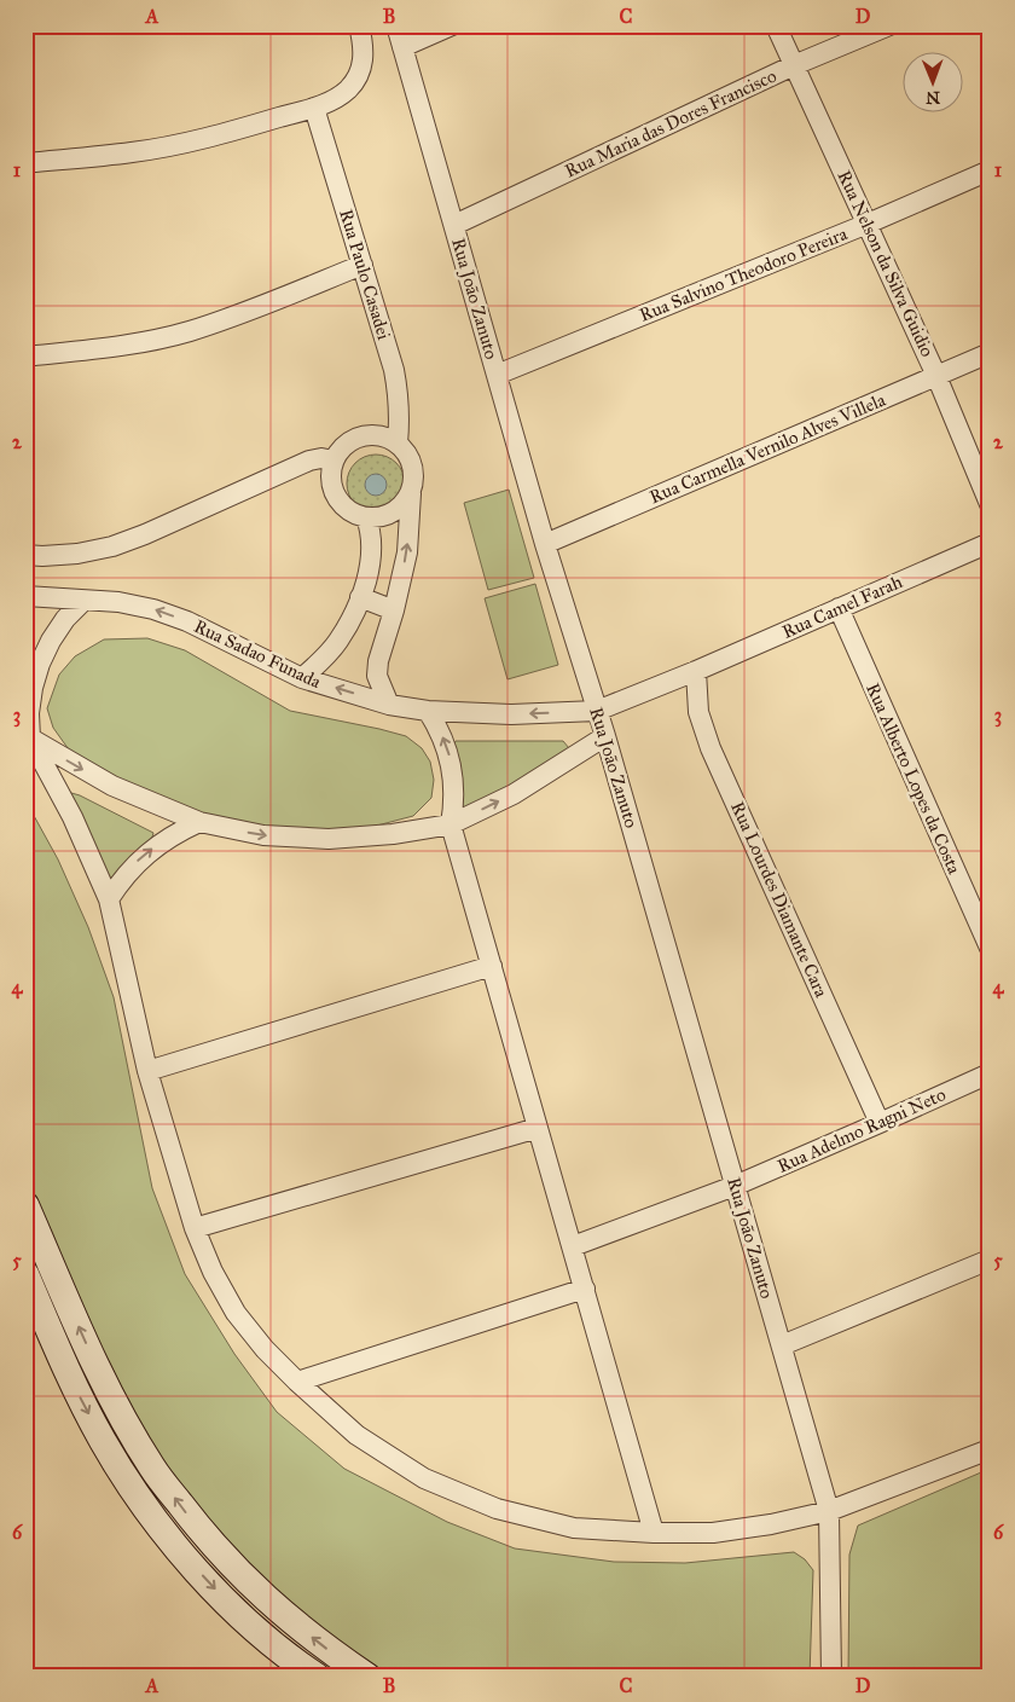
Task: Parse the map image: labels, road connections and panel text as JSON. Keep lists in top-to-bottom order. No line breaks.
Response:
{"streets":{"street":["Rua Maria das Dores Francisco","Rua Nelson da Silva Guidio","Rua Paulo Casadei","Rua Salvino Theodoro Pereira","Rua João Zanuto","Rua Carmella Vernilo Alves Villela","Rua Camel Farah","Rua Sadao Funada","Rua Alberto Lopes da Costa","Rua Lourdes Diamante Cara","Rua Adelmo Ragni Neto"]},"crossings":[["Rua Maria das Dores Francisco","Rua Nelson da Silva Guidio"],["Rua Maria das Dores Francisco","Rua João Zanuto"],["Rua Nelson da Silva Guidio","Rua Salvino Theodoro Pereira"],["Rua Nelson da Silva Guidio","Rua Carmella Vernilo Alves Villela"],["Rua Salvino Theodoro Pereira","Rua João Zanuto"],["Rua João Zanuto","Rua Carmella Vernilo Alves Villela"],["Rua João Zanuto","Rua Camel Farah"],["Rua João Zanuto","Rua Sadao Funada"],["Rua João Zanuto","Rua Adelmo Ragni Neto"],["Rua Camel Farah","Rua Sadao Funada"],["Rua Camel Farah","Rua Alberto Lopes da Costa"],["Rua Camel Farah","Rua Lourdes Diamante Cara"],["Rua Lourdes Diamante Cara","Rua Adelmo Ragni Neto"]],"north":"bottom","grid":{"columns":["A","B","C","D"],"rows":["1","2","3","4","5","6"]}}
